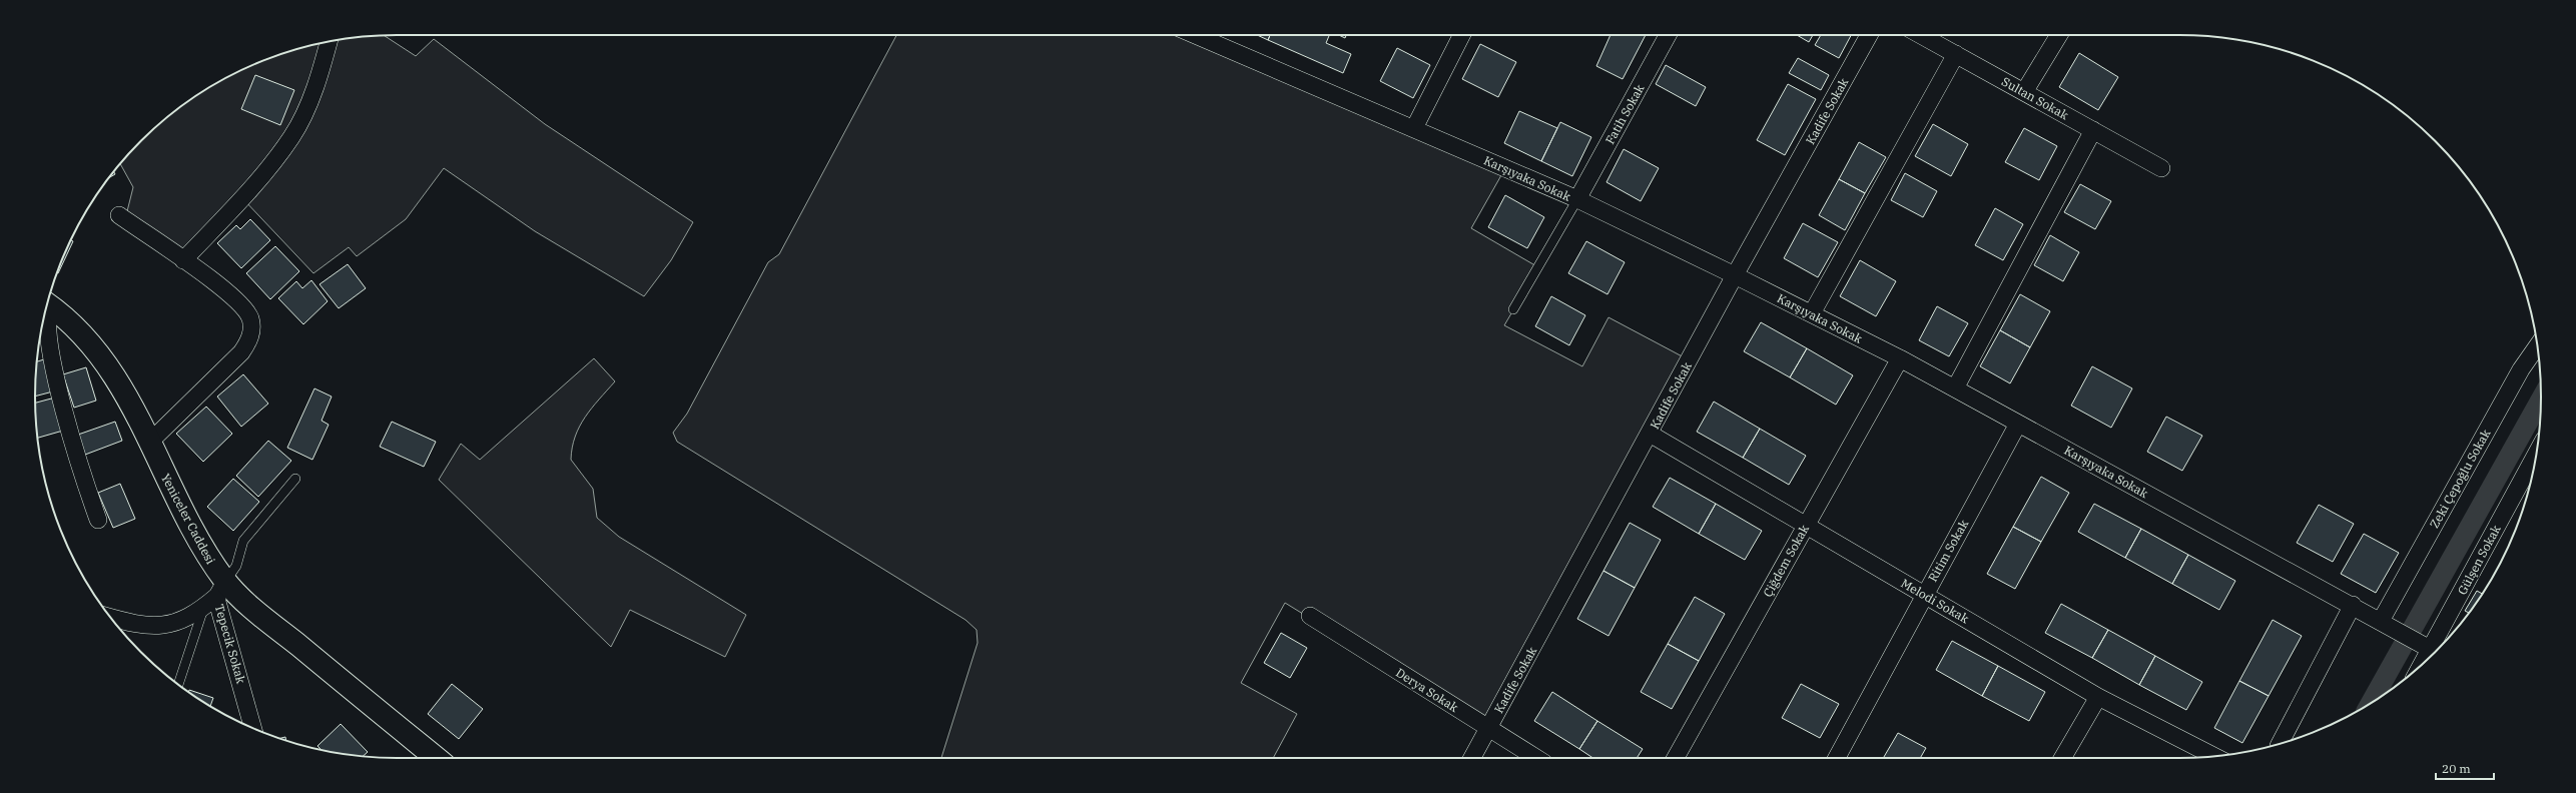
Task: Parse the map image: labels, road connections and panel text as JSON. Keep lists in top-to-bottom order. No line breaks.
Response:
{"streets":{"street":["Sultan Sokak","Kadife Sokak","Fatih Sokak","Karşıyaka Sokak","Zeki Çepoğlu Sokak","Yeniceler Caddesi","Ritim Sokak","Gülşen Sokak","Çiğdem Sokak","Melodi Sokak","Tepecik Sokak","Derya Sokak"]},"crossings":[["Kadife Sokak","Karşıyaka Sokak"],["Kadife Sokak","Melodi Sokak"],["Kadife Sokak","Derya Sokak"],["Fatih Sokak","Karşıyaka Sokak"],["Karşıyaka Sokak","Zeki Çepoğlu Sokak"],["Karşıyaka Sokak","Ritim Sokak"],["Karşıyaka Sokak","Gülşen Sokak"],["Karşıyaka Sokak","Çiğdem Sokak"],["Yeniceler Caddesi","Tepecik Sokak"],["Ritim Sokak","Melodi Sokak"],["Çiğdem Sokak","Melodi Sokak"]],"scale_bar":"20 m"}
